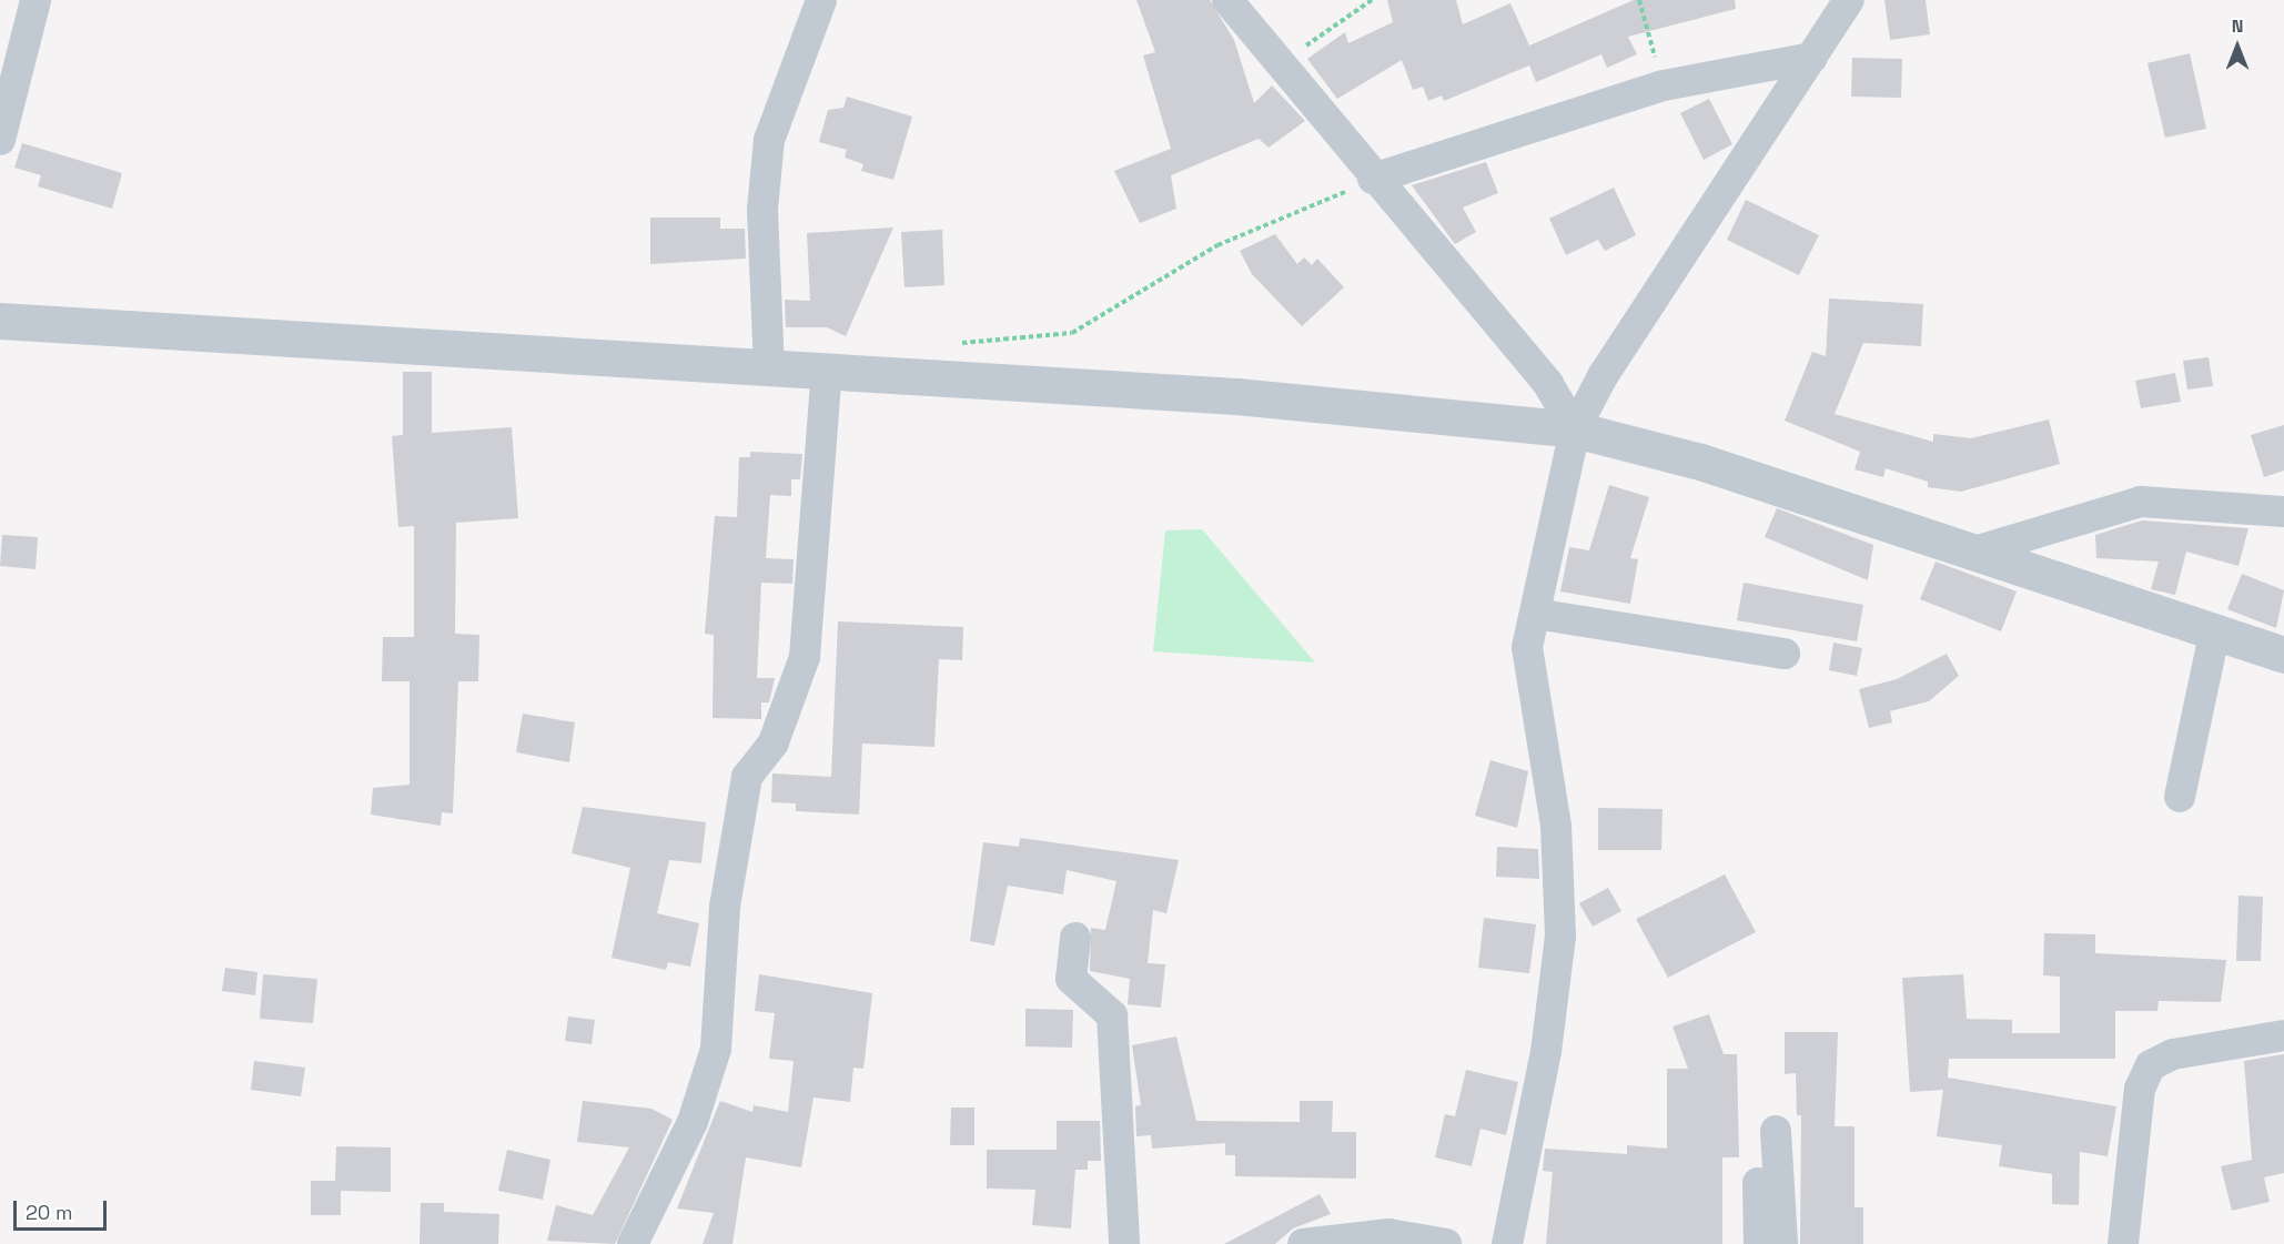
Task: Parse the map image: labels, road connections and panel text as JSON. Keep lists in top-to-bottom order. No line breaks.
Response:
{"scale_bar":"20 m","north":"top"}
